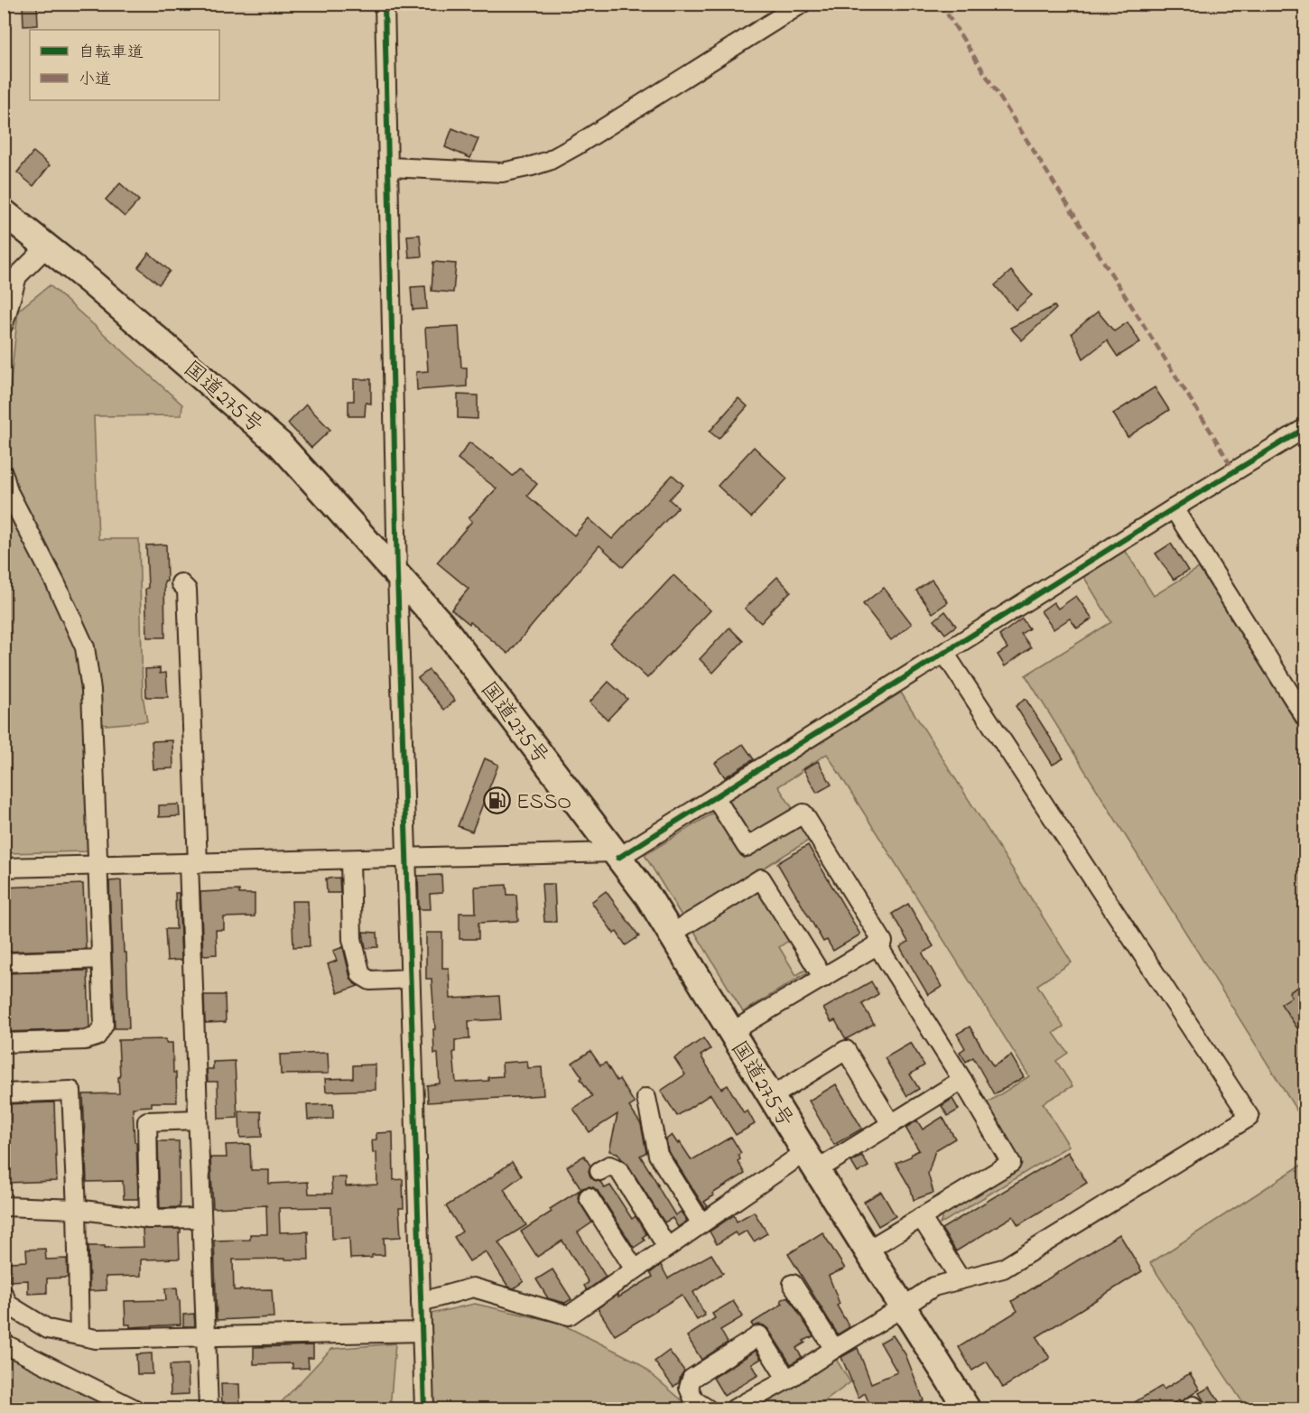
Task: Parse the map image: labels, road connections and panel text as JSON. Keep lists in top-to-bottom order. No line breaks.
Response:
{"streets":{"highway":["国道275号"]},"places":{"fuel station":["ESSO"]},"legend":["自転車道","小道"]}
